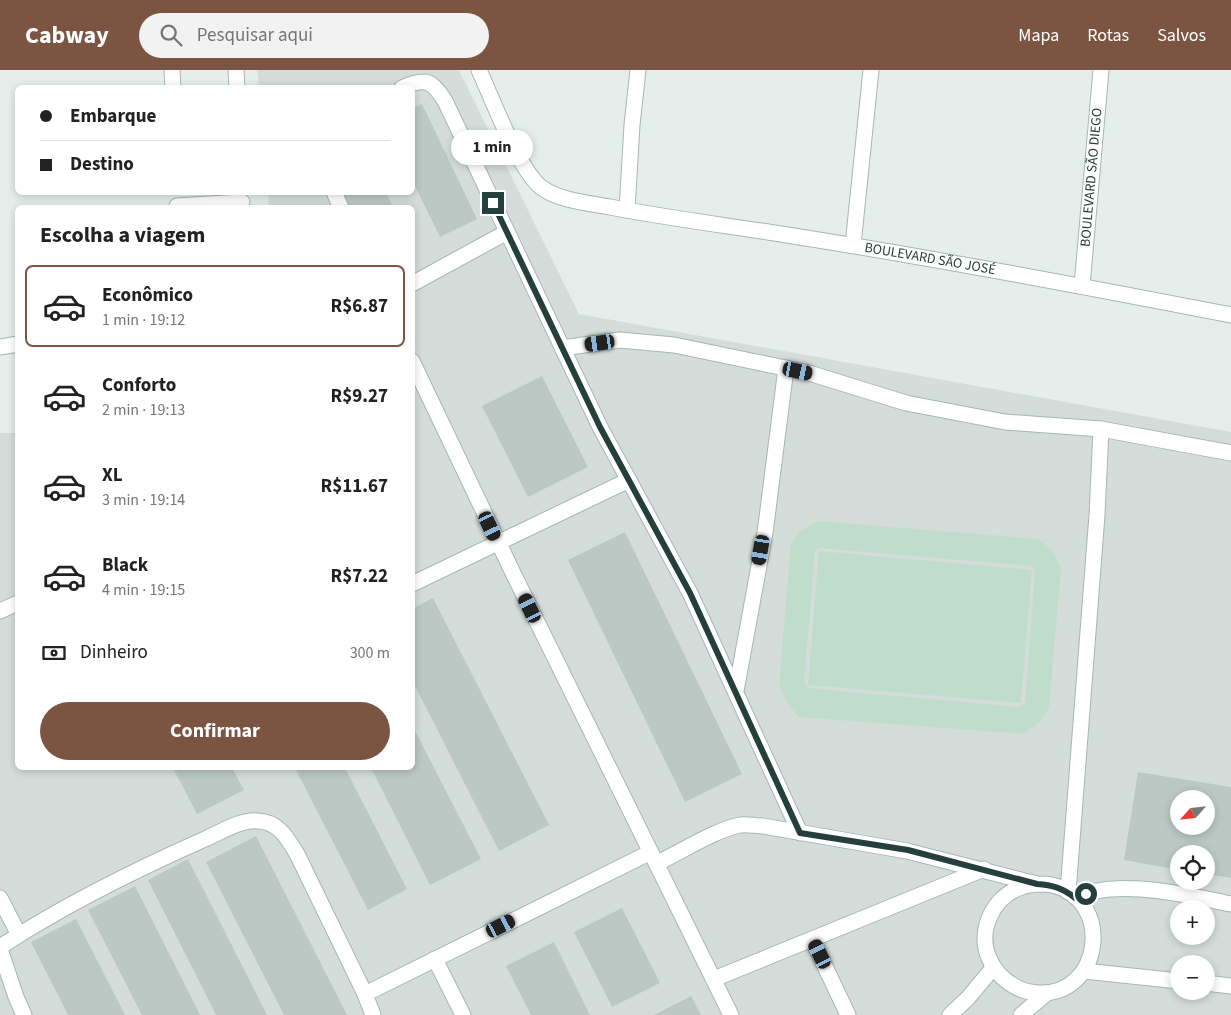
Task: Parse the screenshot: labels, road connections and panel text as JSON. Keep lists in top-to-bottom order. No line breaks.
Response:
{"streets":{"street":["BOULEVARD SÃO DIEGO","BOULEVARD SÃO JOSÉ"]},"crossings":[["BOULEVARD SÃO DIEGO","BOULEVARD SÃO JOSÉ"]],"north":"bottom left","page":{"header":"Cabway","search":"Pesquisar aqui","nav":["Mapa","Rotas","Salvos"],"banner":["Embarque","Destino"],"bubble":"1 min","heading":"Escolha a viagem","list":[{"name":"Econômico","note":"1 min · 19:12","value":"R$6.87"},{"name":"Conforto","note":"2 min · 19:13","value":"R$9.27"},{"name":"XL","note":"3 min · 19:14","value":"R$11.67"},{"name":"Black","note":"4 min · 19:15","value":"R$7.22"}],"pay":["Dinheiro","300 m"],"buttons":"Confirmar","map_buttons":["+","−"]}}
